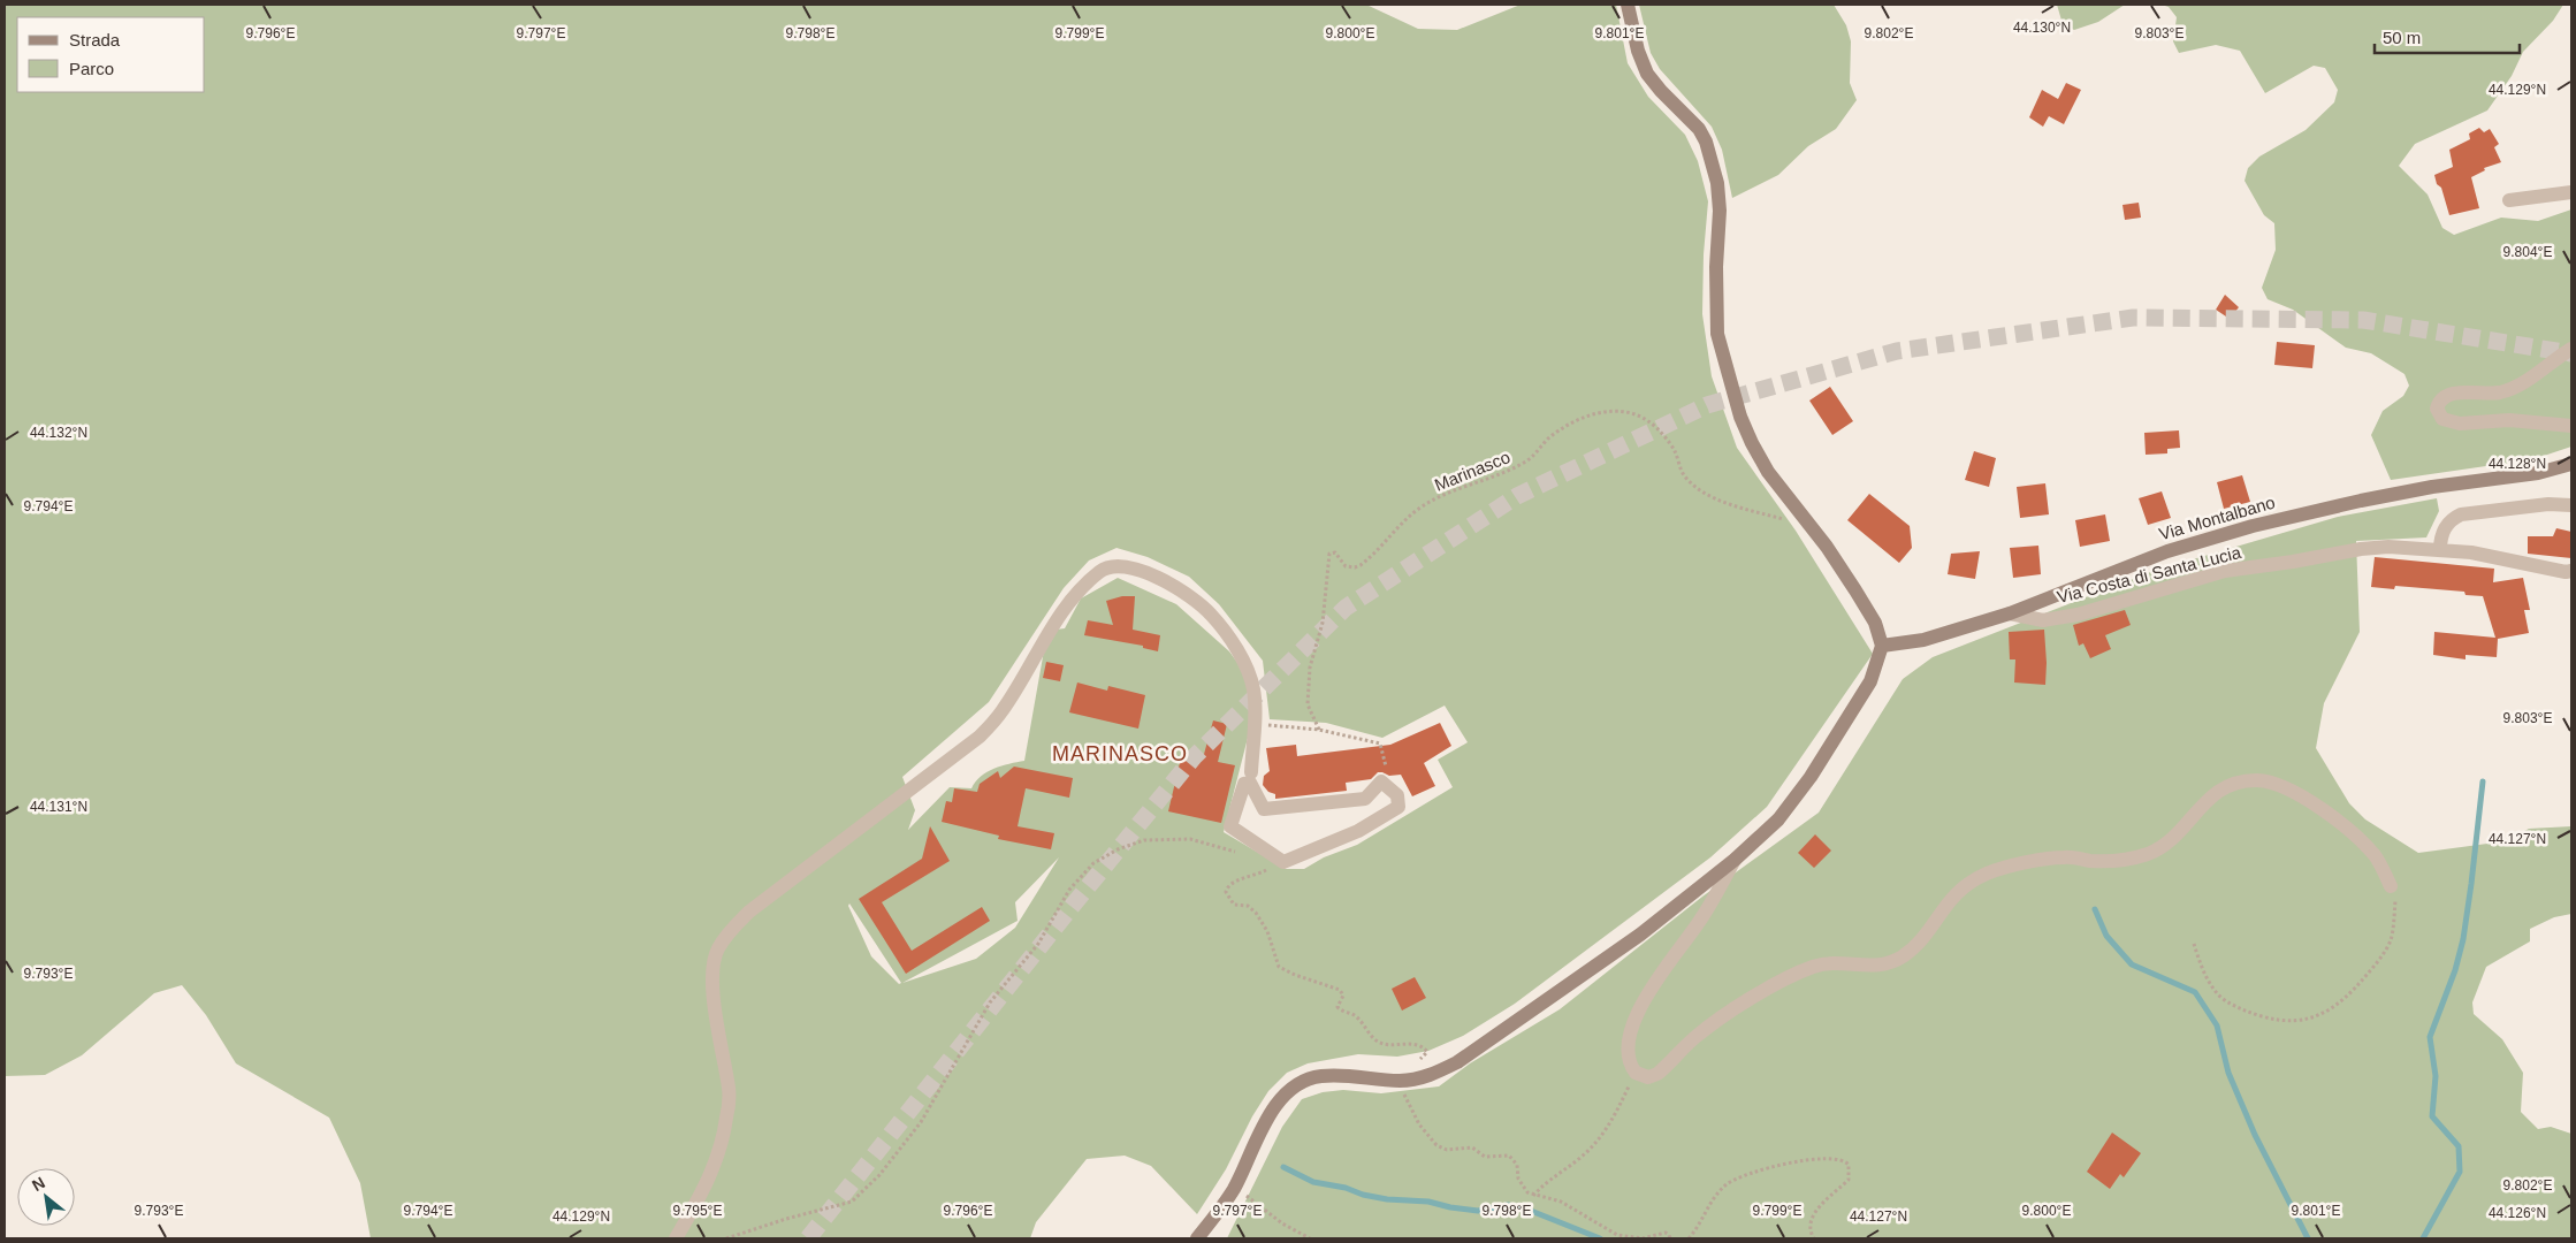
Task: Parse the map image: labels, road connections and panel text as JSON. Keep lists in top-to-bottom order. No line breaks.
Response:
{"streets":{"street":["Via Montalbano","Via Costa di Santa Lucia"],"path":["Marinasco"]},"crossings":[["Via Montalbano","Via Costa di Santa Lucia"]],"districts":["MARINASCO"],"legend":["Strada","Parco"],"scale_bar":"50 m","north":"top left","coordinates":["44.130°N","9.796°E","9.797°E","9.798°E","9.799°E","9.800°E","9.801°E","9.802°E","9.803°E","44.129°N","9.804°E","44.132°N","44.128°N","9.794°E","44.131°N","44.127°N","9.793°E","9.795°E","44.126°N"]}
